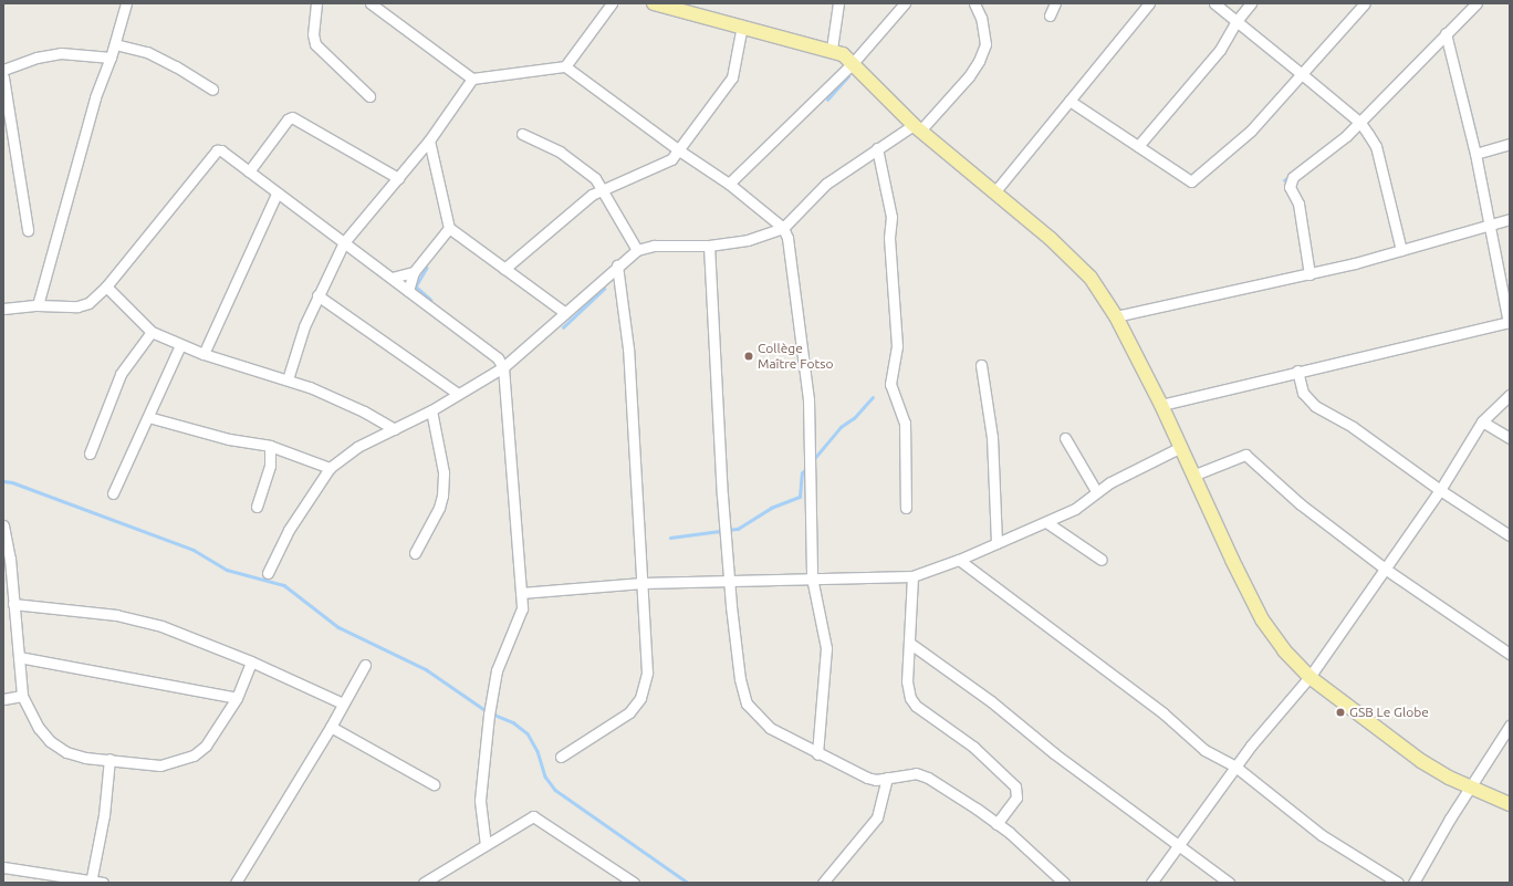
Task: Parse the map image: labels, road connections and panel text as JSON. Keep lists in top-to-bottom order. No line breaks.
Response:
{"places":["Collège Maître Fotso","GSB Le Globe"]}
